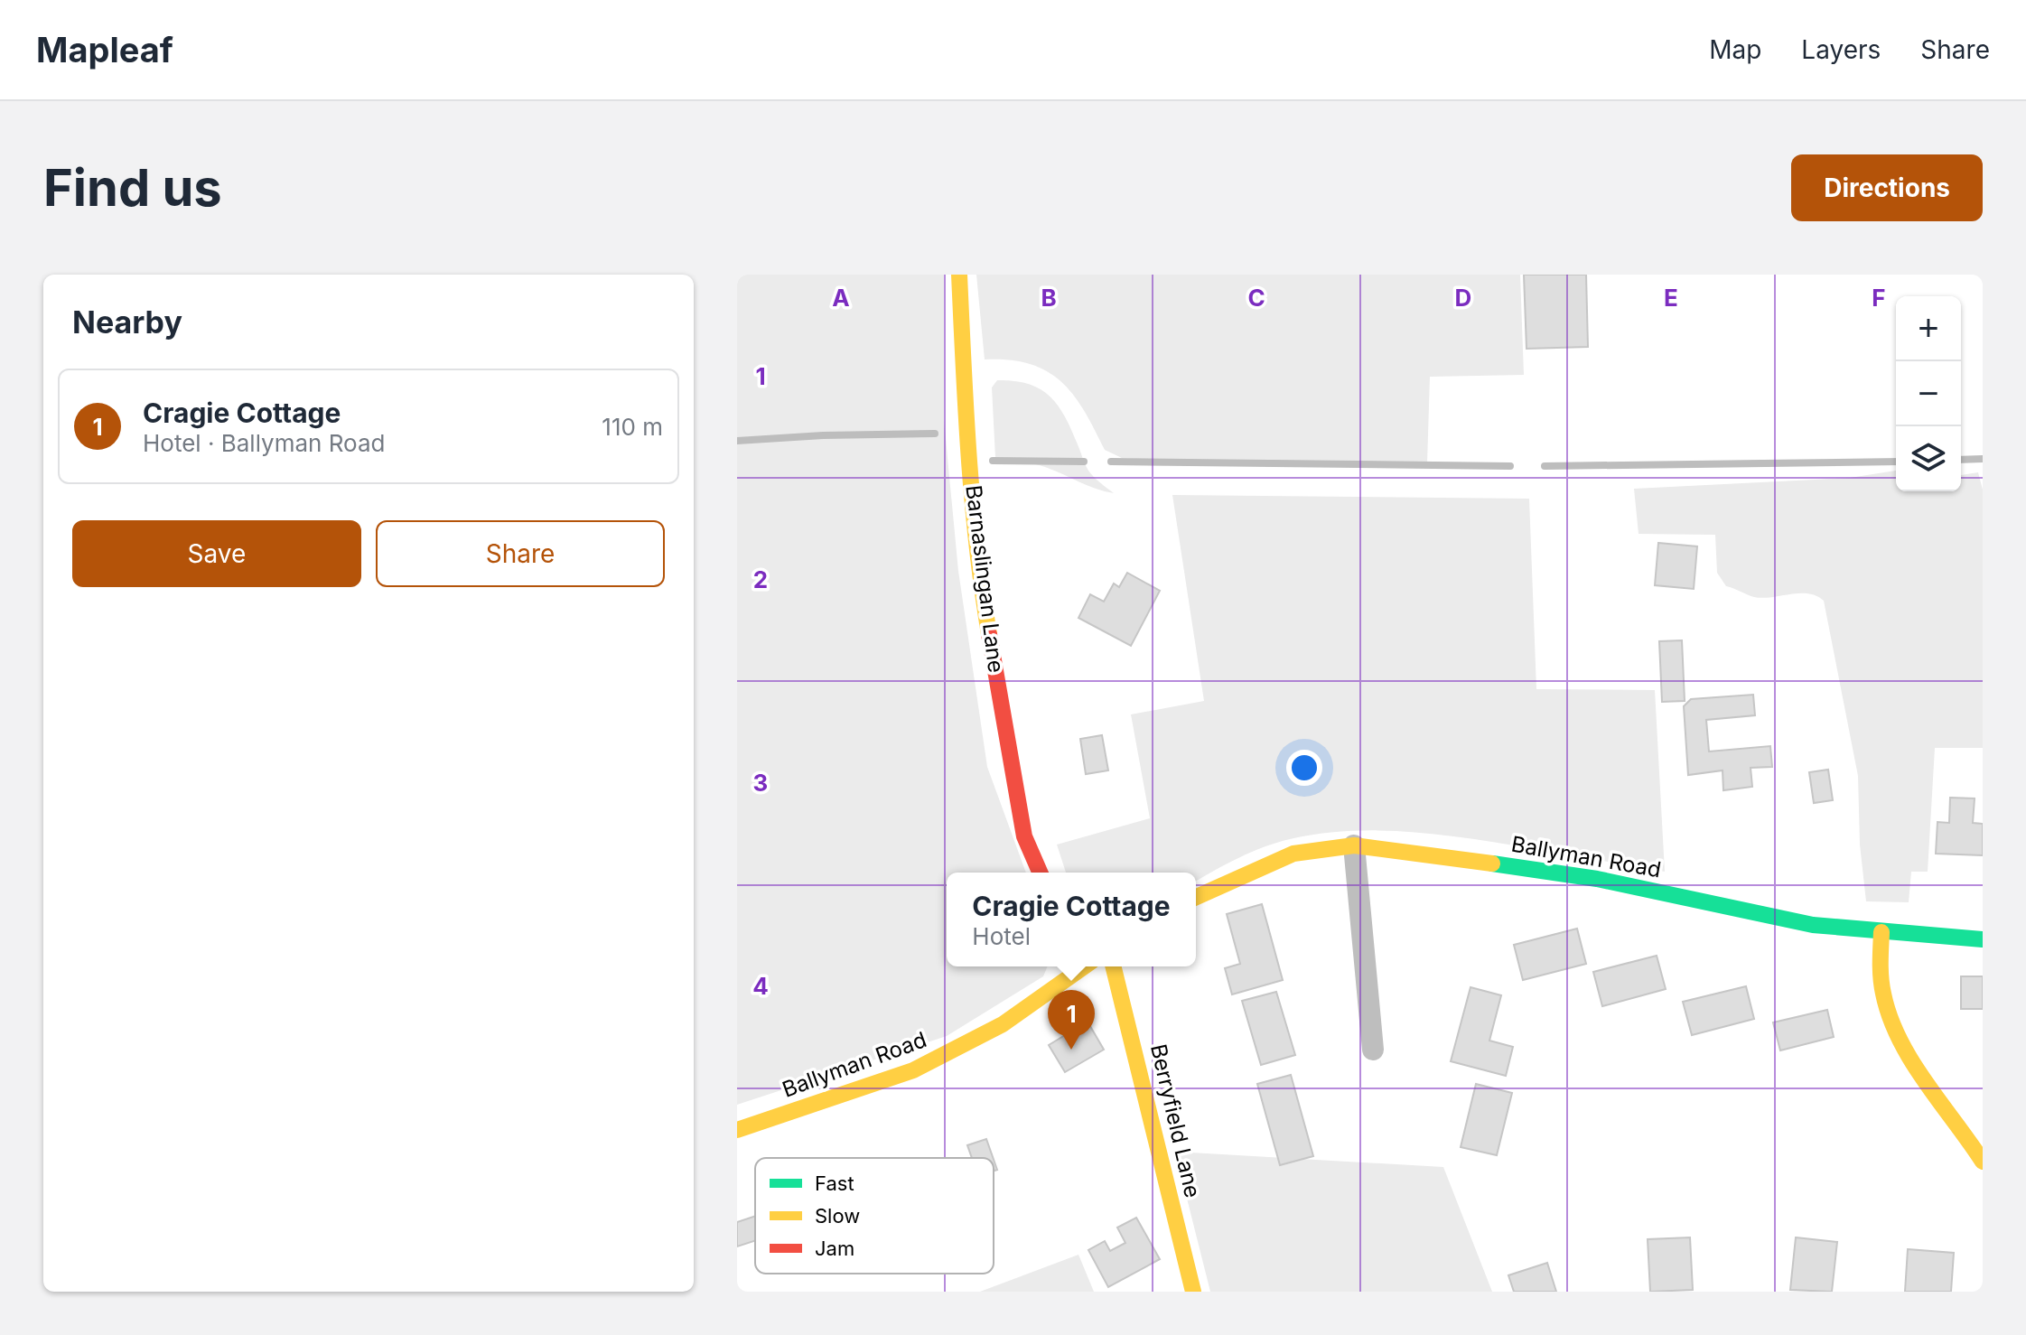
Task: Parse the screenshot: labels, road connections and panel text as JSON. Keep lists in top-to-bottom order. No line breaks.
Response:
{"streets":{"street":["Barnaslingan Lane","Ballyman Road","Berryfield Lane"]},"legend":["Fast","Slow","Jam"],"page":{"header":"Mapleaf","nav":["Map","Layers","Share"],"buttons":["Directions",["Save","Share"]],"title":"Find us","heading":"Nearby","map_buttons":["+","−"],"list":[{"mark":"1","name":"Cragie Cottage","note":"Hotel · Ballyman Road","value":"110 m"}],"popup":["Cragie Cottage","Hotel"],"pins":"1"},"grid":{"columns":["A","B","C","D","E","F"],"rows":["1","2","3","4"]}}
